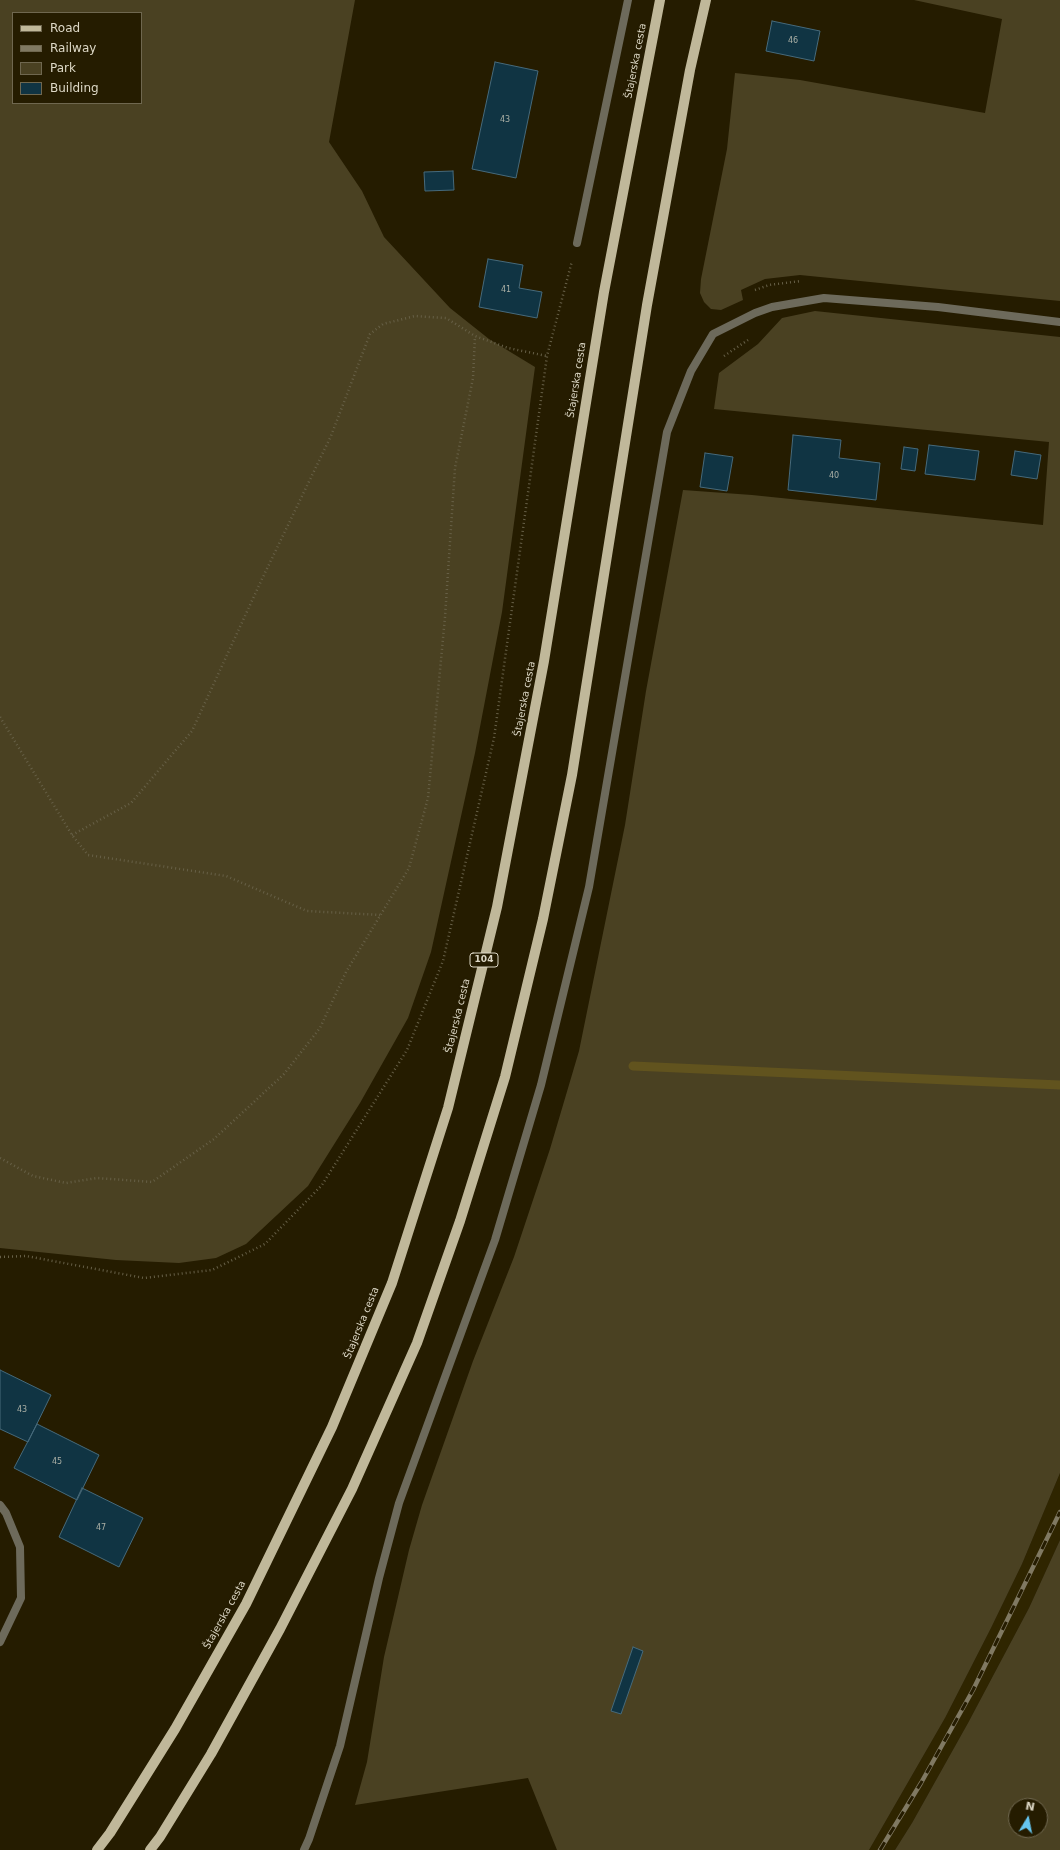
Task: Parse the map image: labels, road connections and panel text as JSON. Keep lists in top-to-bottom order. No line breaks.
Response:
{"streets":{"main road":["Štajerska cesta","104"]},"house_numbers":["46","43","41","40","43","45","47"],"legend":["Road","Railway","Park","Building"],"north":"top"}
